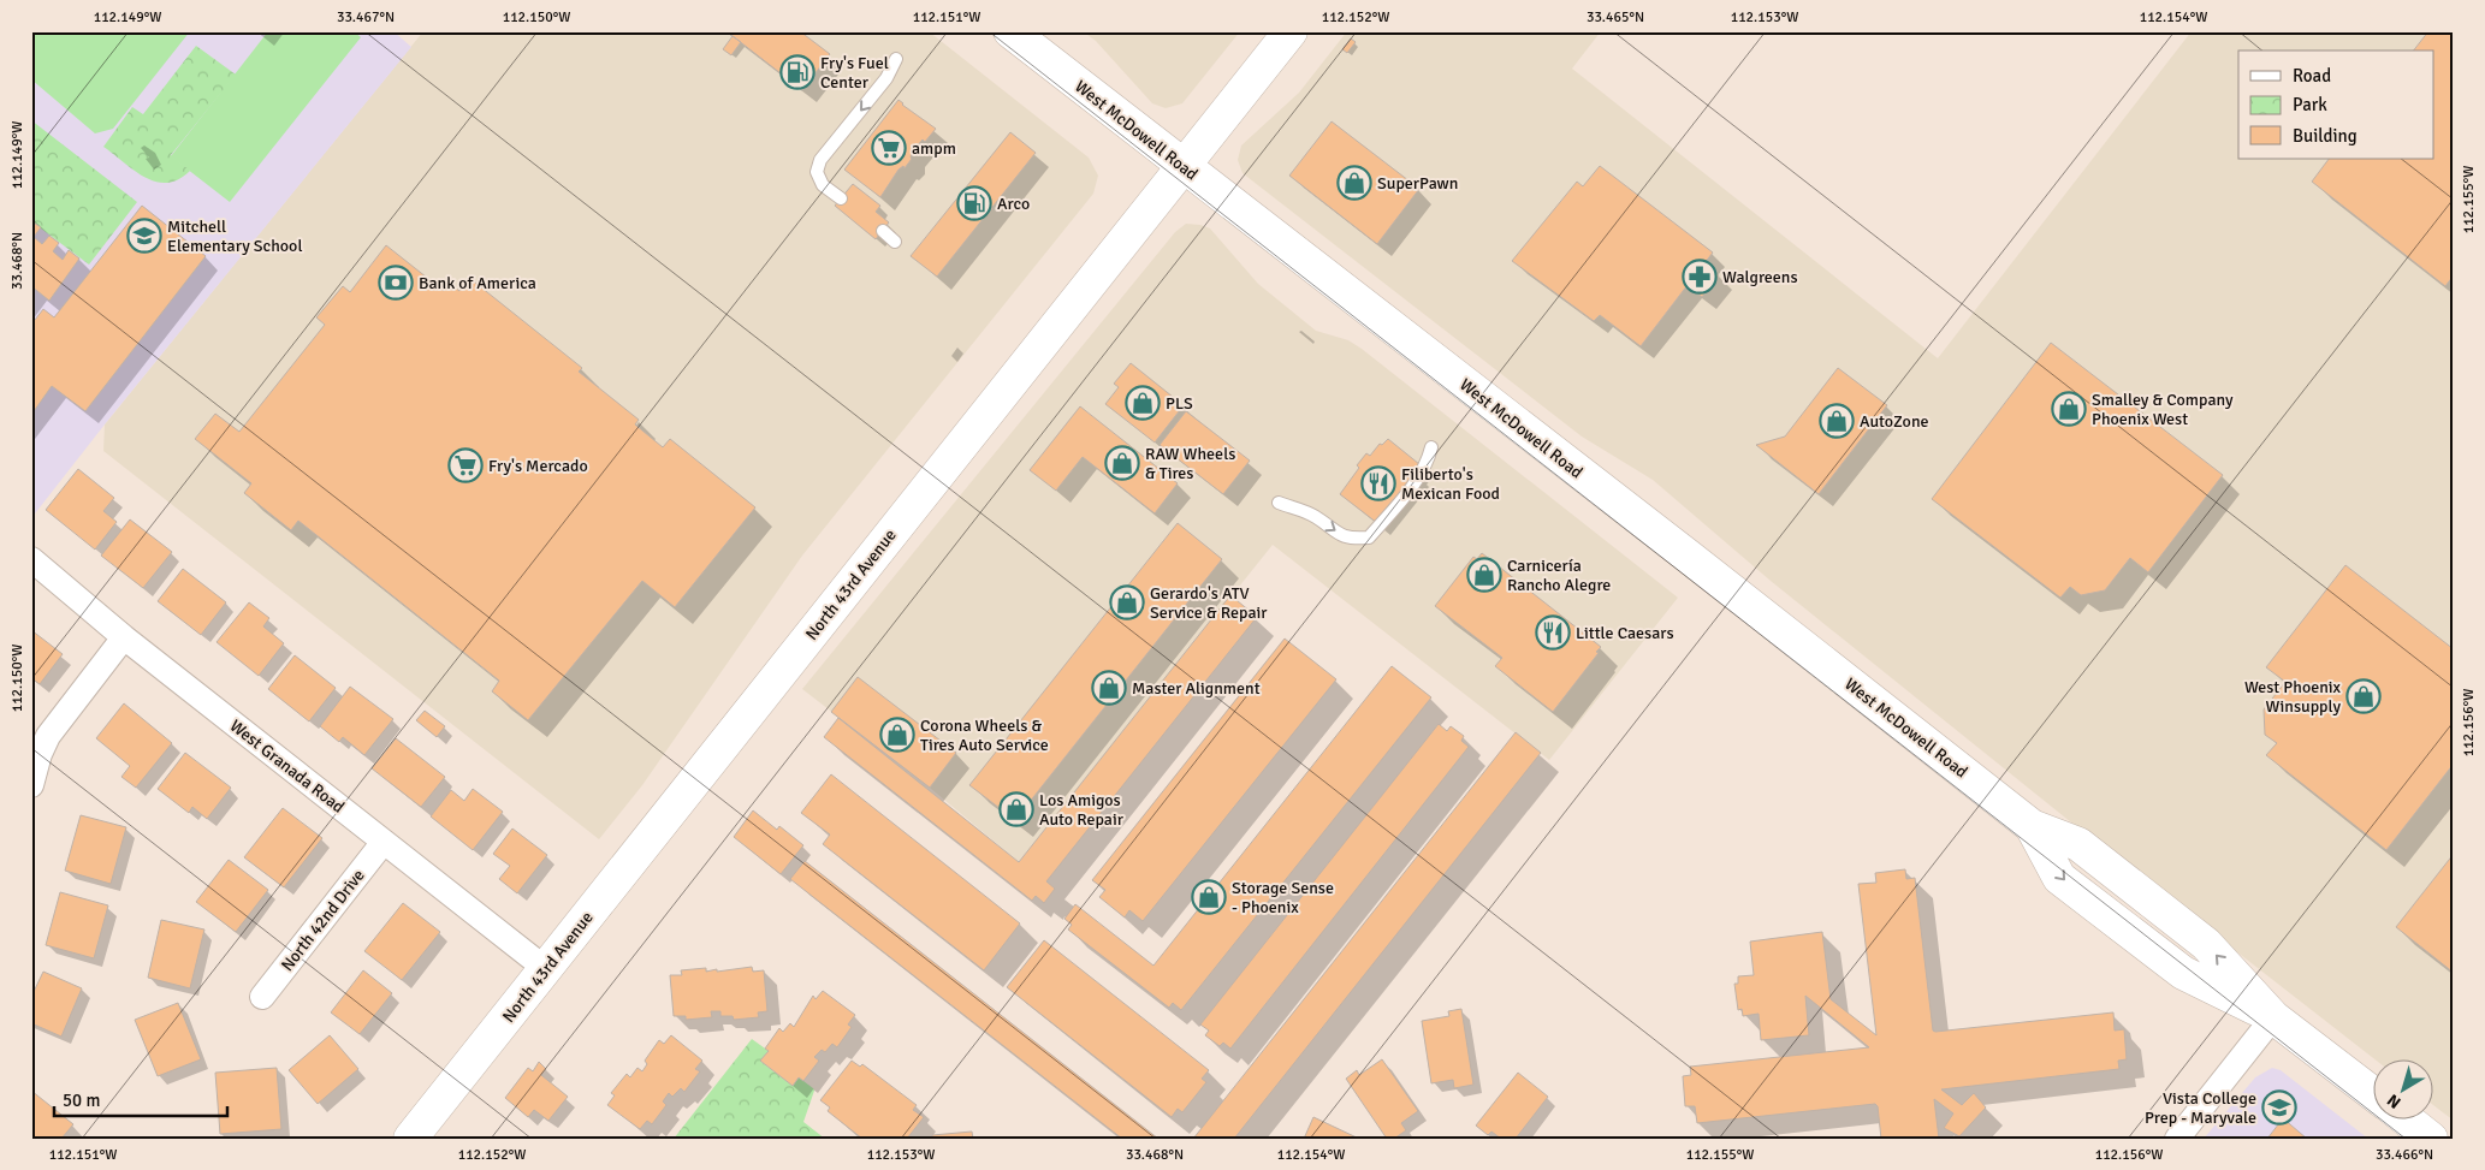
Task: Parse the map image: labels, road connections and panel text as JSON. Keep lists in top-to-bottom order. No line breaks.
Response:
{"streets":{"main road":["West McDowell Road","North 43rd Avenue"],"street":["West Granada Road","North 42nd Drive"]},"crossings":[["West McDowell Road","North 43rd Avenue"],["North 43rd Avenue","West Granada Road"],["West Granada Road","North 42nd Drive"]],"places":{"fuel station":["Fry's Fuel Center","Arco"],"supermarket":["ampm","Fry's Mercado"],"shop":["SuperPawn","PLS","Smalley & Company Phoenix West","AutoZone","RAW Wheels & Tires","Carnicería Rancho Alegre","Gerardo's ATV Service & Repair","Master Alignment","West Phoenix Winsupply","Corona Wheels & Tires Auto Service","Los Amigos Auto Repair","Storage Sense - Phoenix"],"school or university":["Mitchell Elementary School","Vista College Prep - Maryvale"],"pharmacy":["Walgreens"],"bank":["Bank of America"],"restaurant":["Filiberto's Mexican Food","Little Caesars"]},"legend":["Road","Park","Building"],"scale_bar":"50 m","north":"bottom left","coordinates":["112.149°W","33.467°N","112.150°W","112.151°W","112.152°W","33.465°N","112.153°W","112.154°W","112.155°W","33.468°N","112.156°W","33.466°N"]}
